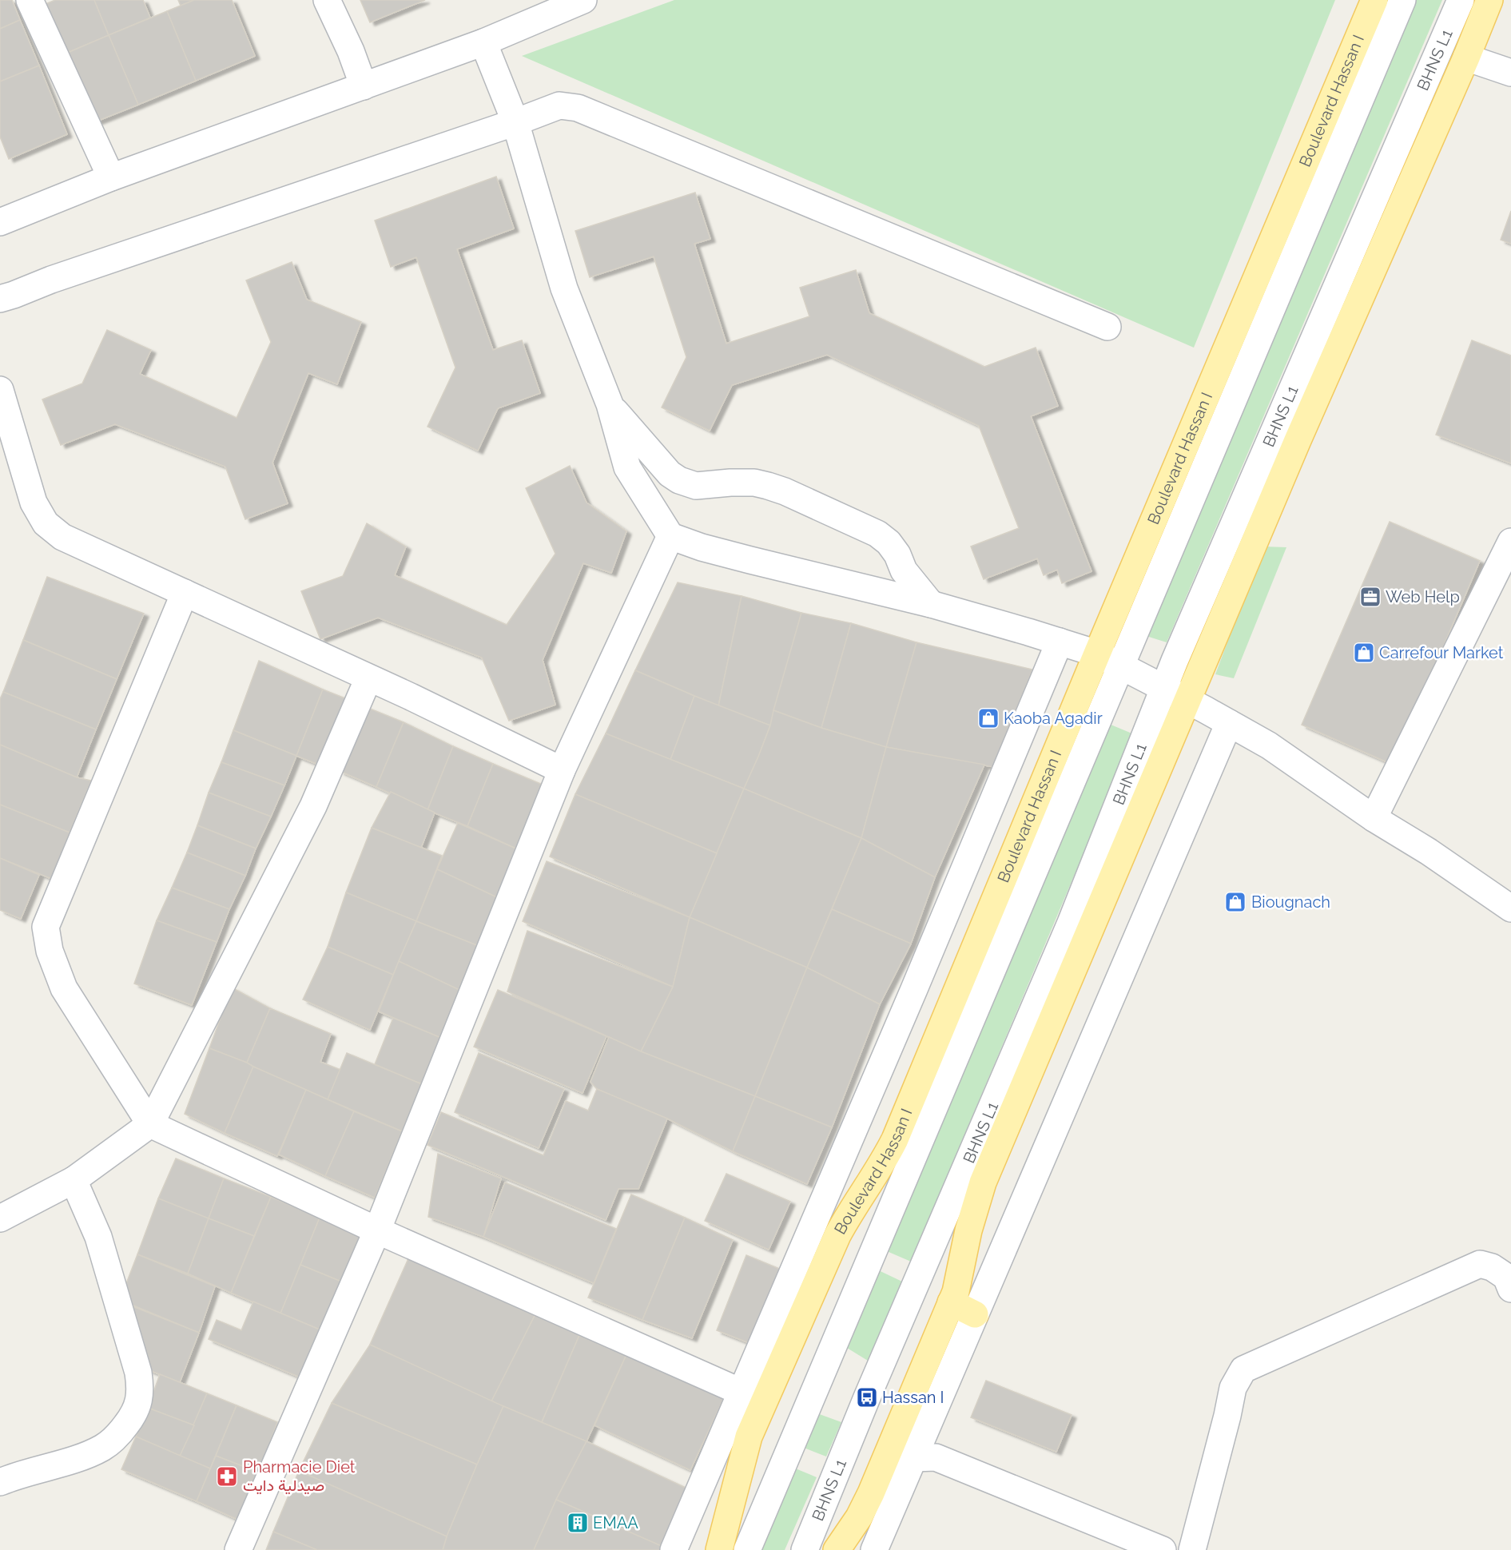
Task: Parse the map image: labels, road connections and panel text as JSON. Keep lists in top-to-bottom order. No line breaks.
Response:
{"streets":{"main road":["Boulevard Hassan I"],"street":["BHNS L1"]},"places":{"office":["Web Help"],"shop":["Carrefour Market","Kaoba Agadir","Biougnach"],"bus stop":["Hassan I"],"pharmacy":["Pharmacie Diet صيدلية دايت"],"building":["EMAA"]}}
